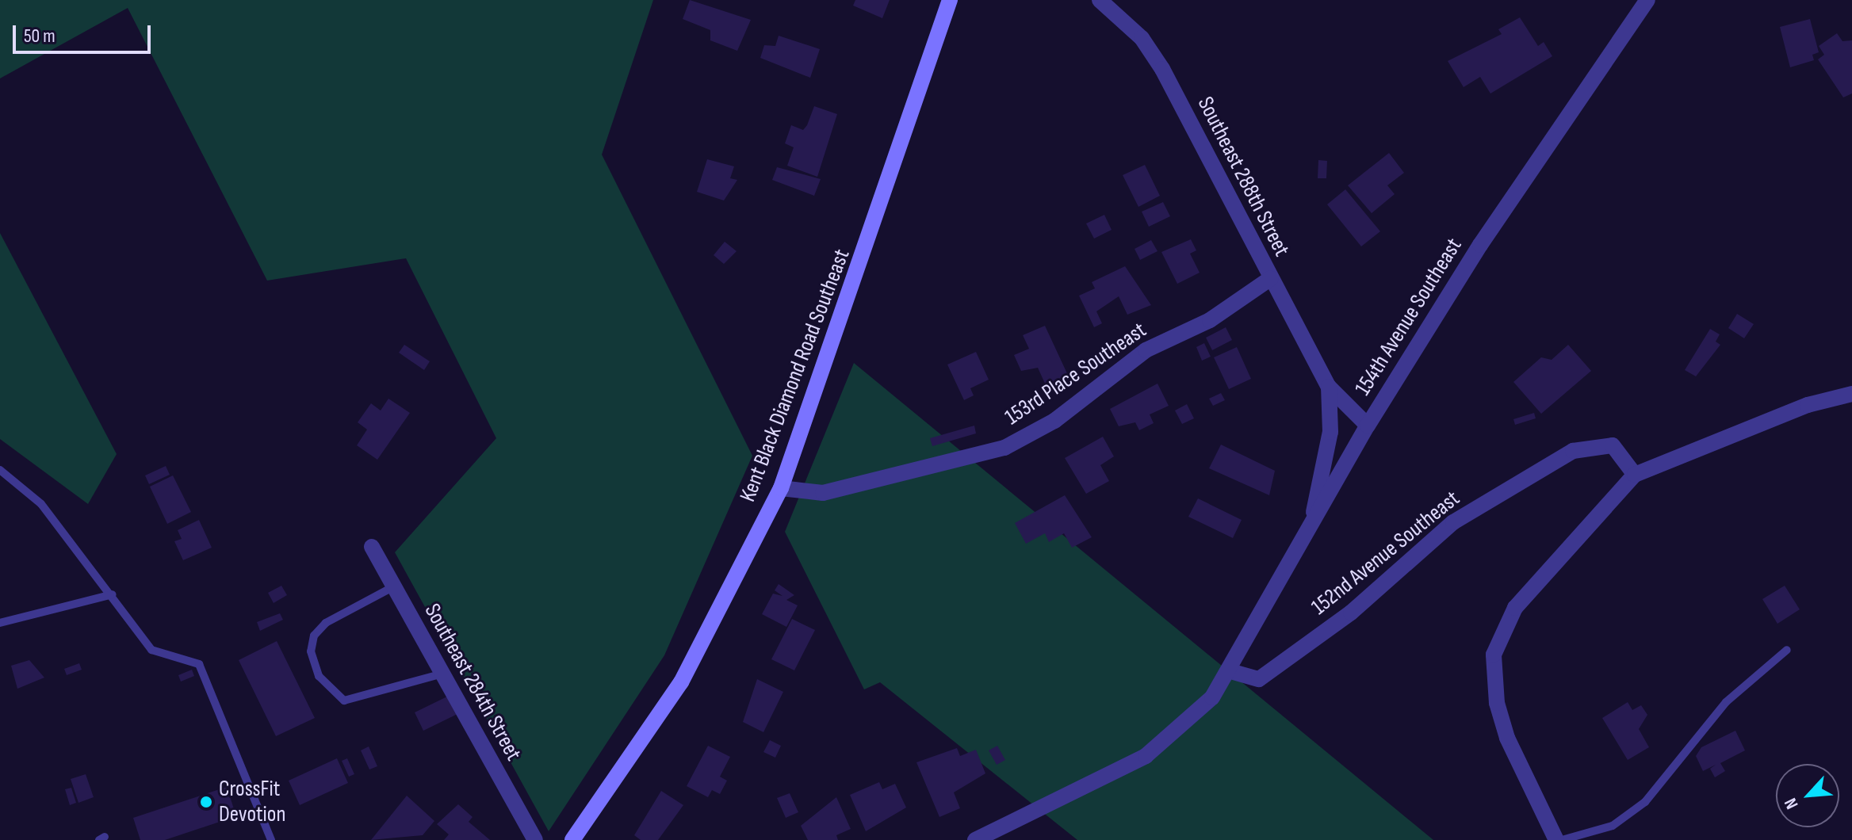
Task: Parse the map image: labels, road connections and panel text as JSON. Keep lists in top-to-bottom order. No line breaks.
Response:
{"streets":{"street":["Southeast 288th Street","154th Avenue Southeast","153rd Place Southeast","Kent Black Diamond Road Southeast","152nd Avenue Southeast","Southeast 284th Street"]},"crossings":[["Southeast 288th Street","154th Avenue Southeast"],["Southeast 288th Street","153rd Place Southeast"],["154th Avenue Southeast","152nd Avenue Southeast"],["153rd Place Southeast","Kent Black Diamond Road Southeast"]],"places":["CrossFit Devotion"],"scale_bar":"50 m","north":"bottom left"}
